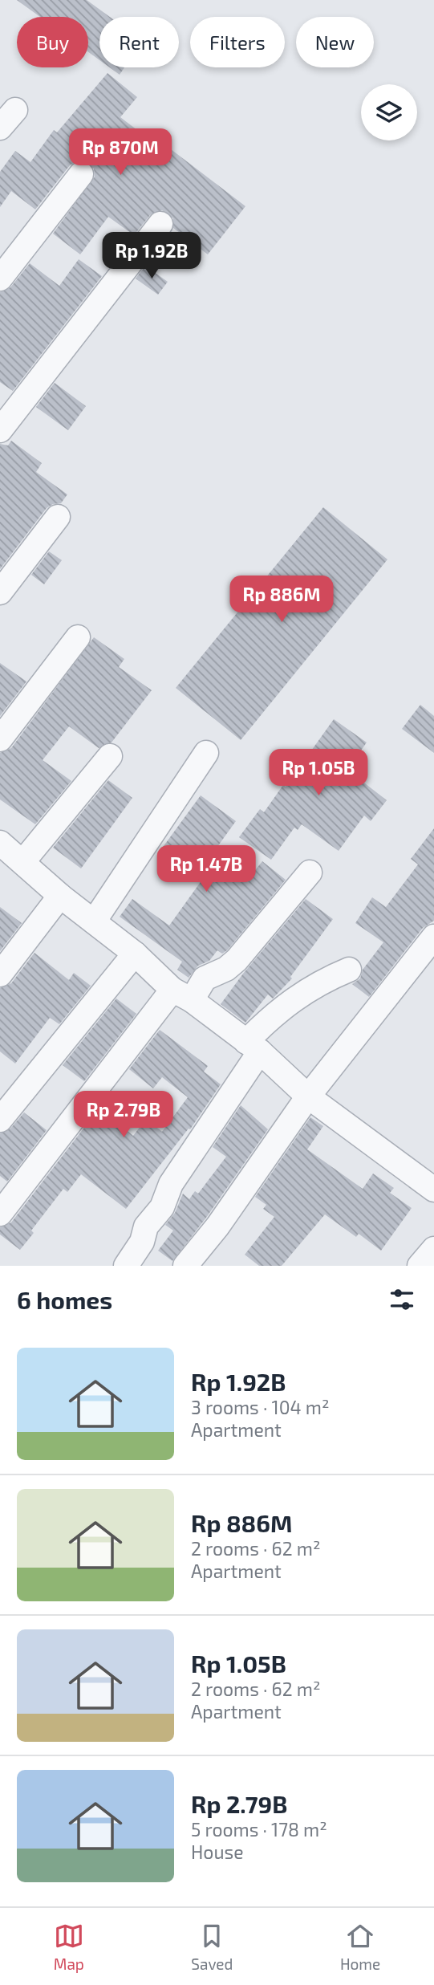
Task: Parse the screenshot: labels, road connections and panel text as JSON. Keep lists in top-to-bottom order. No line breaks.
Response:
{"page":{"chip":["Buy","Rent","Filters","New"],"price":["Rp 870M","Rp 1.92B","Rp 886M","Rp 1.05B","Rp 1.47B","Rp 2.79B"],"heading":"6 homes","list":[{"name":"Rp 1.92B","note":"3 rooms · 104 m² · Apartment"},{"name":"Rp 886M","note":"2 rooms · 62 m² · Apartment"},{"name":"Rp 1.05B","note":"2 rooms · 62 m² · Apartment"},{"name":"Rp 2.79B","note":"5 rooms · 178 m² · House"}],"tabs":["Map","Saved","Home"]}}
